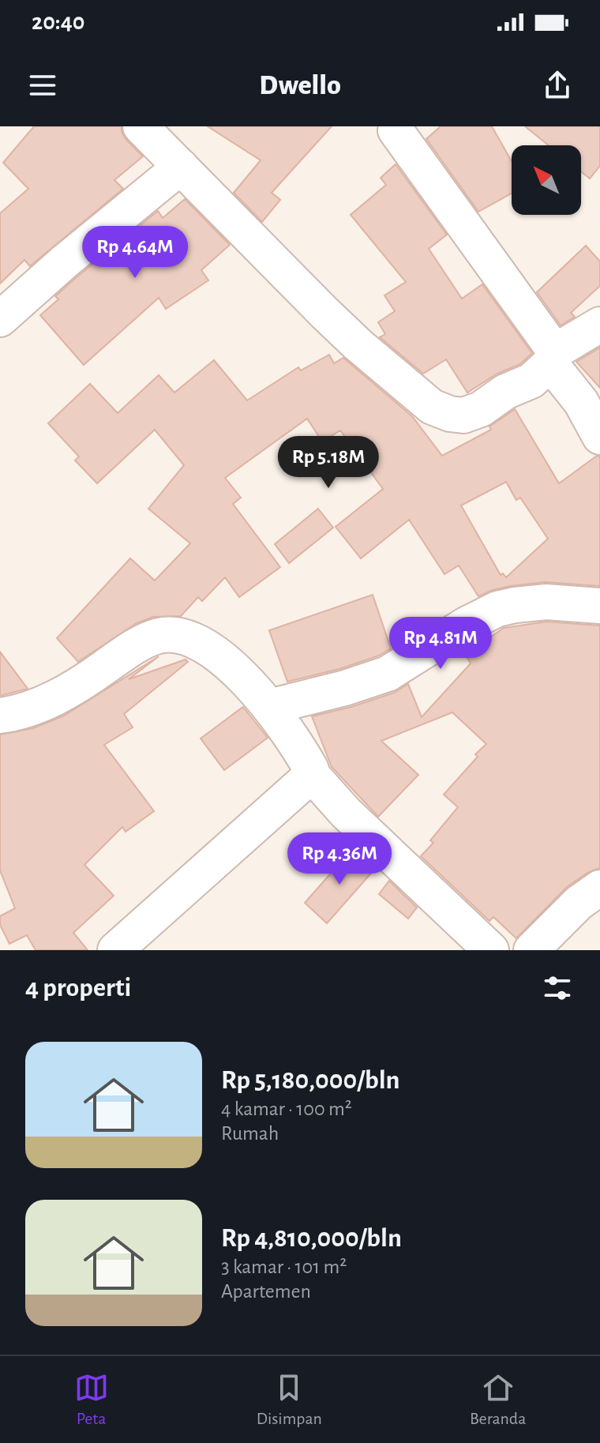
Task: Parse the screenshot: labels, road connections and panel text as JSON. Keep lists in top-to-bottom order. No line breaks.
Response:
{"north":"top left","page":{"status":"20:40","header":"Dwello","price":["Rp 4.64M","Rp 5.18M","Rp 4.81M","Rp 4.36M"],"heading":"4 properti","list":[{"name":"Rp 5,180,000/bln","note":"4 kamar · 100 m² · Rumah"},{"name":"Rp 4,810,000/bln","note":"3 kamar · 101 m² · Apartemen"}],"tabs":["Peta","Disimpan","Beranda"]}}
